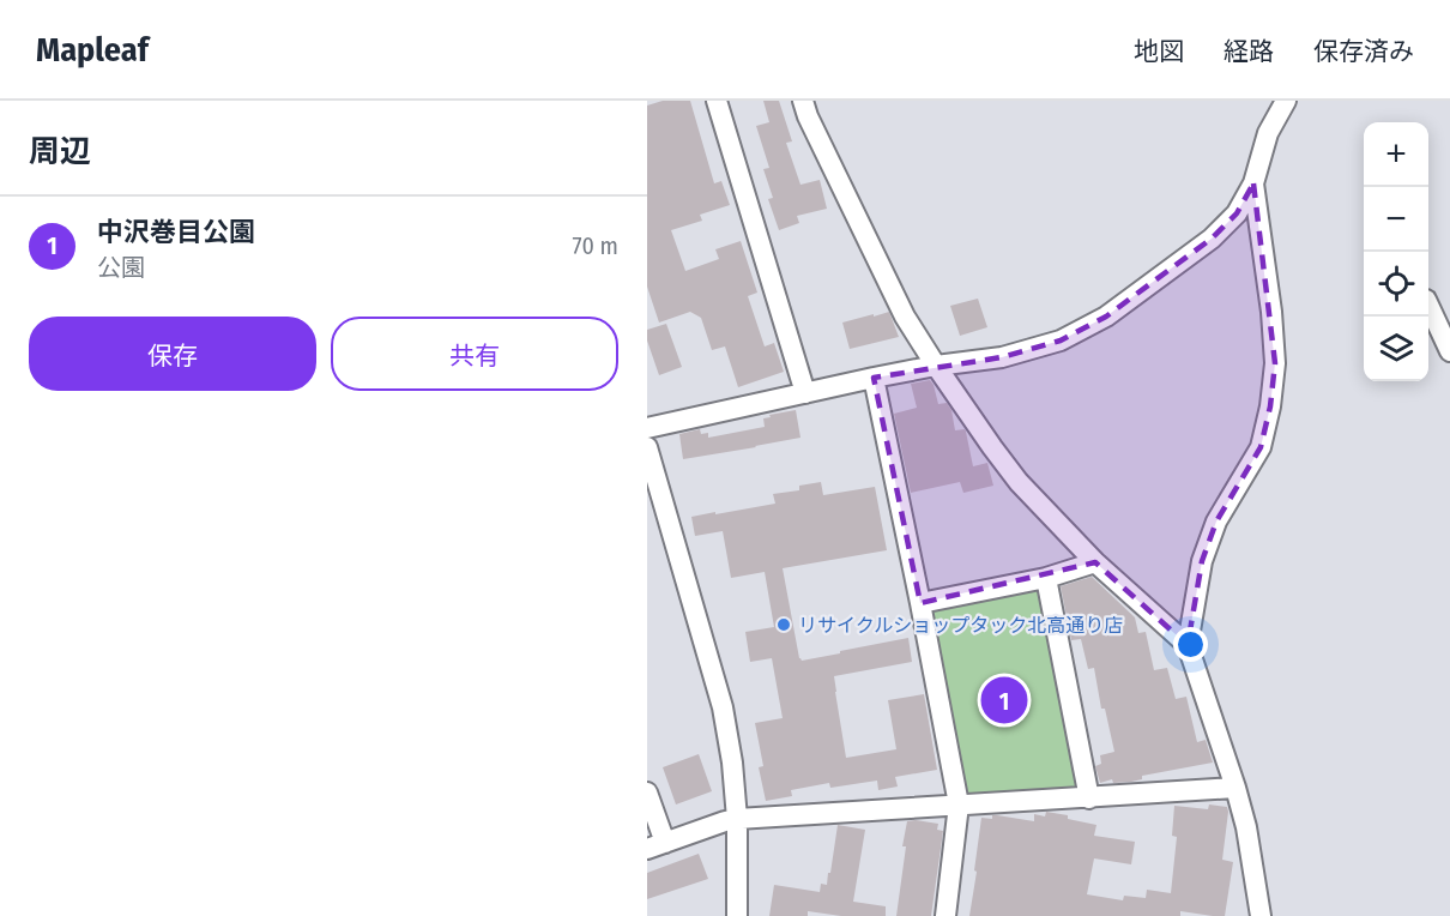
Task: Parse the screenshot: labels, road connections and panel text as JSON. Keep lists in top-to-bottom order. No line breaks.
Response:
{"places":["リサイクルショップタック北高通り店"],"page":{"header":"Mapleaf","nav":["地図","経路","保存済み"],"heading":"周辺","map_buttons":["+","−"],"list":[{"mark":"1","name":"中沢巻目公園","note":"公園","value":"70 m"}],"buttons":["保存","共有"],"pins":"1"}}
